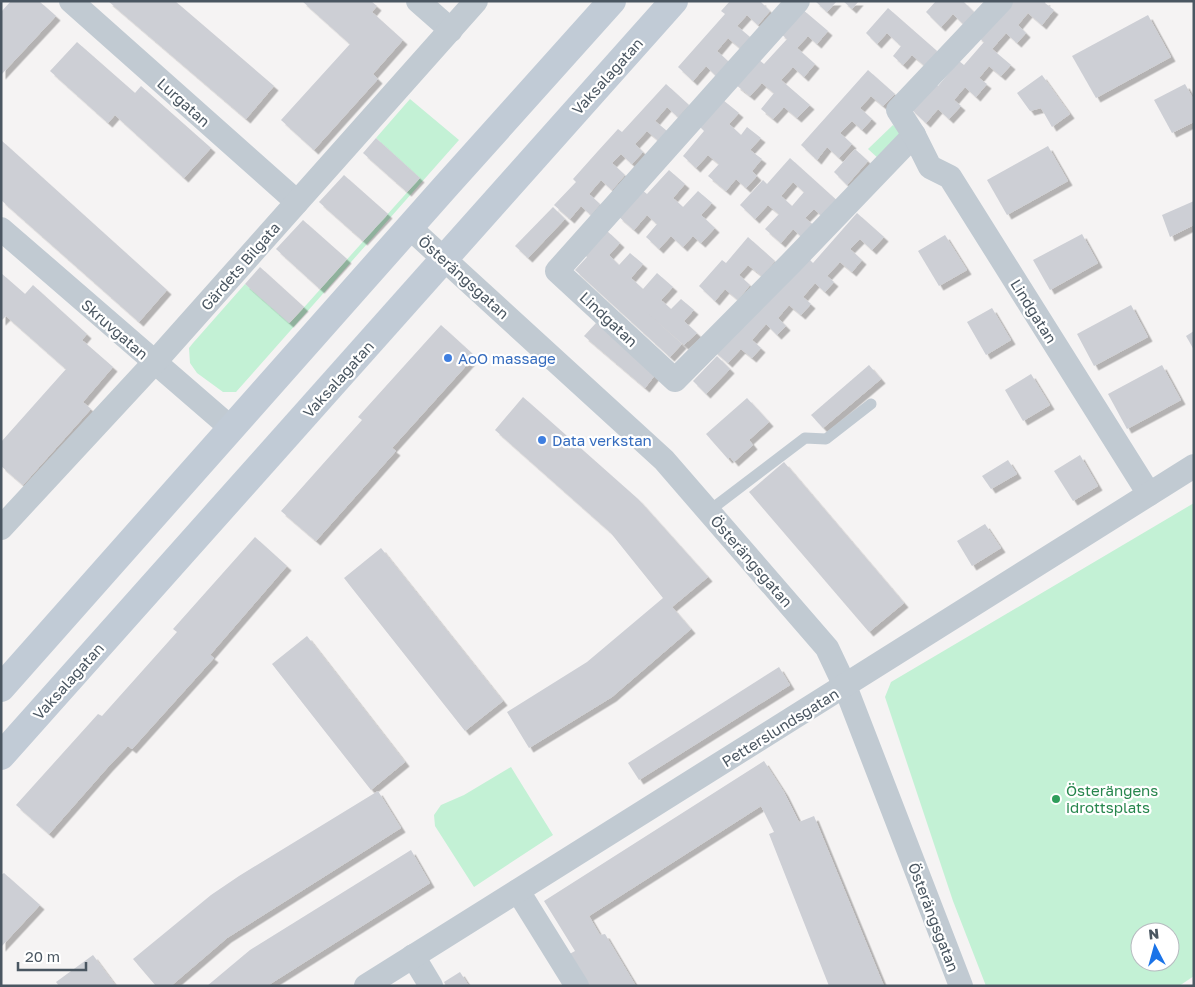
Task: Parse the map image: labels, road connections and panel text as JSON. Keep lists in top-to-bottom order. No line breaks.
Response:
{"streets":{"main road":["Vaksalagatan"],"street":["Lurgatan","Gärdets Bilgata","Österängsgatan","Lindgatan","Skruvgatan","Petterslundsgatan"]},"crossings":[["Vaksalagatan","Österängsgatan"],["Lurgatan","Gärdets Bilgata"],["Gärdets Bilgata","Skruvgatan"],["Österängsgatan","Petterslundsgatan"],["Lindgatan","Petterslundsgatan"]],"places":["AoO massage","Data verkstan","Österängens idrottsplats"],"scale_bar":"20 m","north":"top"}
